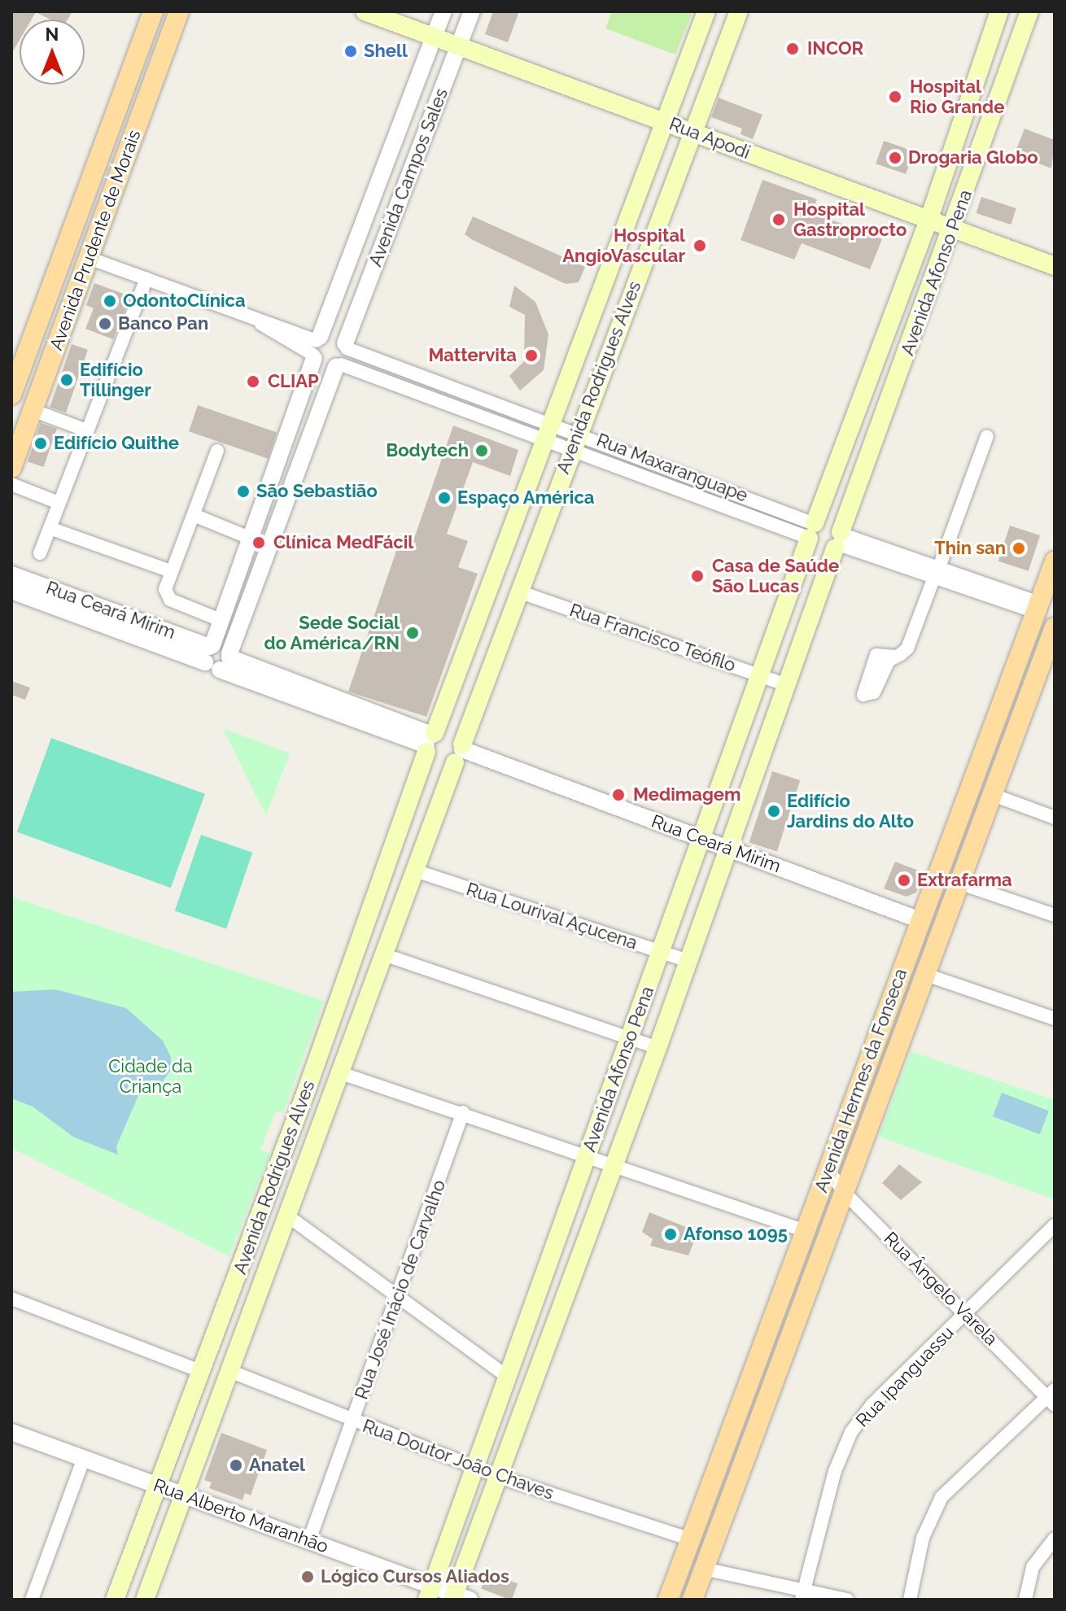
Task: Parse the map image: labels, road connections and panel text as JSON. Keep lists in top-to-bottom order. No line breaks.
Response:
{"streets":{"main road":["Rua Apodi","Avenida Prudente de Morais","Avenida Afonso Pena","Avenida Rodrigues Alves","Avenida Hermes da Fonseca"],"street":["Avenida Campos Sales","Rua Maxaranguape","Rua Ceará Mirim","Rua Francisco Teófilo","Rua Lourival Açucena","Rua Ângelo Varela","Rua José Inácio de Carvalho","Rua Ipanguassu","Rua Doutor João Chaves","Rua Alberto Maranhão"]},"crossings":[["Rua Apodi","Avenida Campos Sales"],["Rua Apodi","Avenida Afonso Pena"],["Rua Apodi","Avenida Rodrigues Alves"],["Avenida Campos Sales","Rua Maxaranguape"],["Avenida Campos Sales","Rua Ceará Mirim"],["Avenida Afonso Pena","Rua Maxaranguape"],["Avenida Afonso Pena","Rua Ceará Mirim"],["Avenida Afonso Pena","Rua Francisco Teófilo"],["Avenida Afonso Pena","Rua Lourival Açucena"],["Avenida Afonso Pena","Rua Doutor João Chaves"],["Avenida Afonso Pena","Rua Alberto Maranhão"],["Avenida Rodrigues Alves","Rua Maxaranguape"],["Avenida Rodrigues Alves","Rua Ceará Mirim"],["Avenida Rodrigues Alves","Rua Francisco Teófilo"],["Avenida Rodrigues Alves","Rua Lourival Açucena"],["Avenida Rodrigues Alves","Rua Doutor João Chaves"],["Avenida Rodrigues Alves","Rua Alberto Maranhão"],["Rua Ceará Mirim","Avenida Hermes da Fonseca"],["Avenida Hermes da Fonseca","Rua Ângelo Varela"],["Avenida Hermes da Fonseca","Rua Doutor João Chaves"],["Rua Ângelo Varela","Rua Ipanguassu"],["Rua José Inácio de Carvalho","Rua Doutor João Chaves"],["Rua José Inácio de Carvalho","Rua Alberto Maranhão"]],"parks":["Cidade da Criança"],"places":["INCOR","Shell","Hospital Rio Grande","Drogaria Globo","Hospital Gastroprocto","Hospital AngioVascular","OdontoClínica","Banco Pan","Mattervita","Edifício Tillinger","CLIAP","Edifício Quithe","Bodytech","São Sebastião","Espaço América","Clínica MedFácil","Thin san","Casa de Saúde São Lucas","Sede Social do América/RN","Medimagem","Edifício Jardins do Alto","Extrafarma","Afonso 1095","Anatel","Lógico Cursos Aliados"],"north":"top"}
